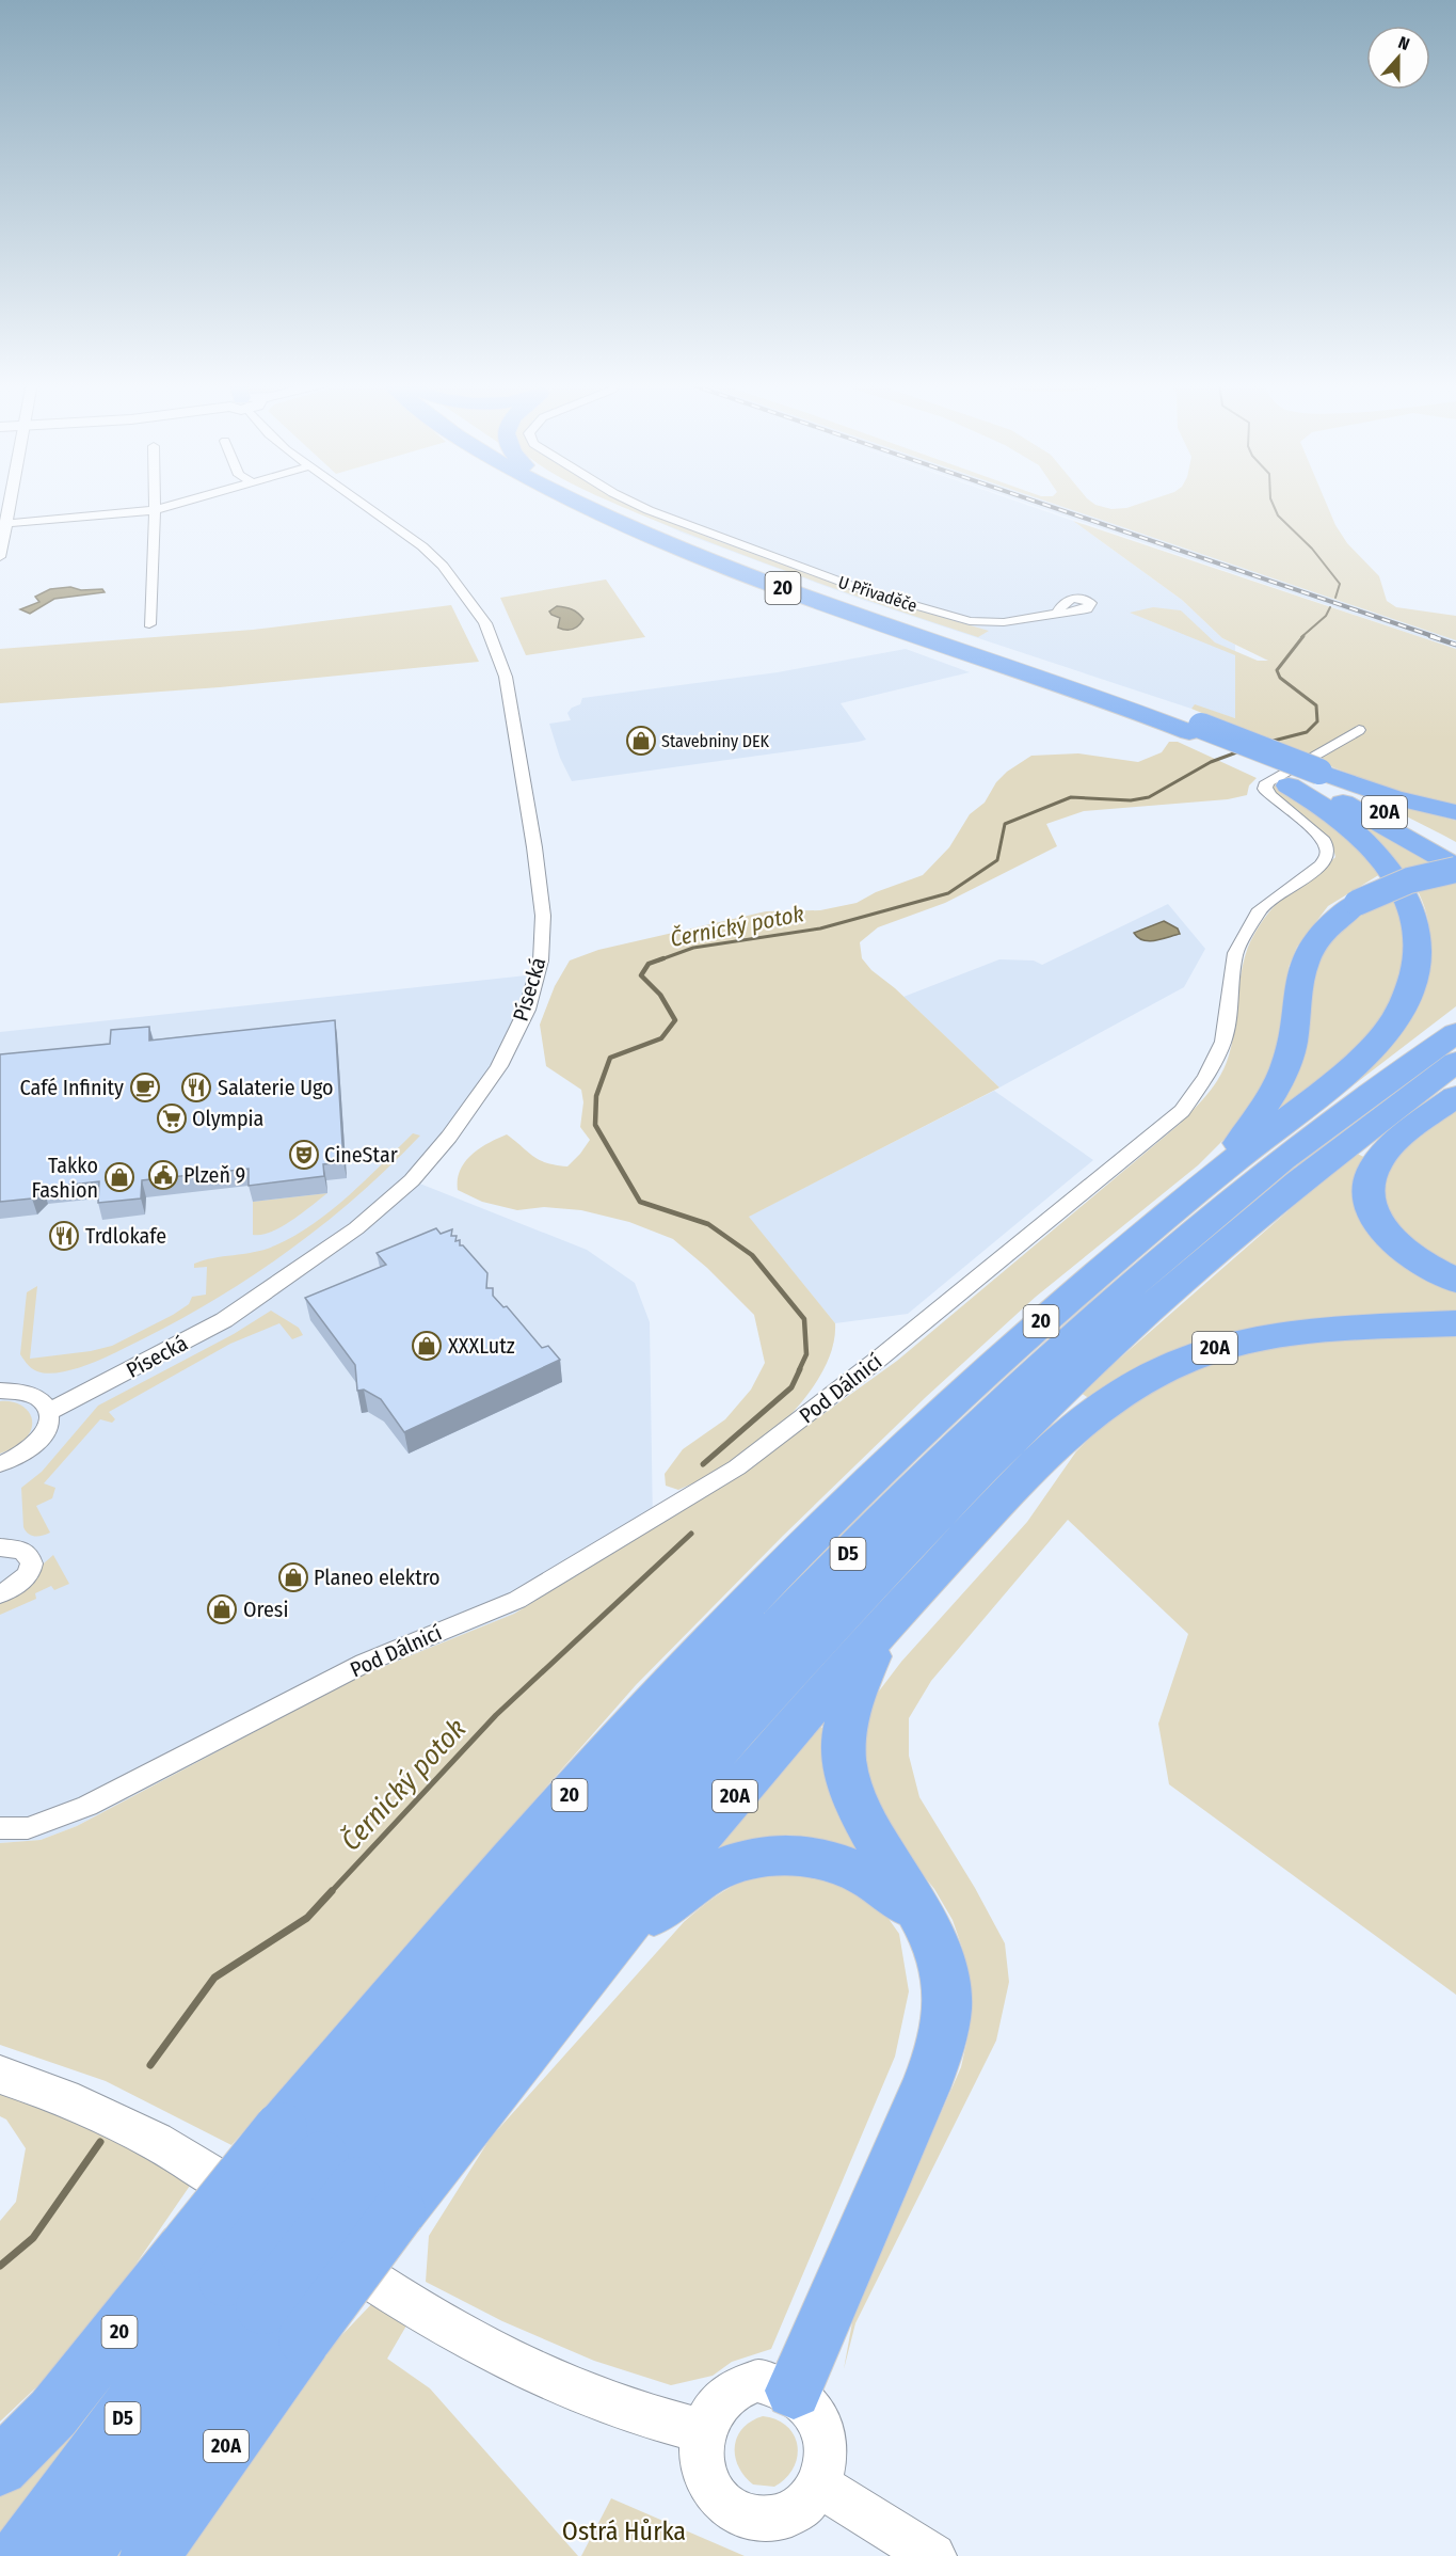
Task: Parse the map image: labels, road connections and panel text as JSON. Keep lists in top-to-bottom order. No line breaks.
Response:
{"streets":{"highway":["20","20A","D5"],"street":["U Přivaděče","Písecká","Pod Dálnicí"]},"crossings":[["20","20A"],["20","D5"],["20A","D5"]],"water":["Černický potok"],"parks":["Ostrá Hůrka"],"places":{"shop":["Stavebniny DEK","Takko Fashion","XXXLutz","Planeo elektro","Oresi"],"cafe":["Café Infinity"],"restaurant":["Salaterie Ugo","Trdlokafe"],"supermarket":["Olympia"],"theatre":["CineStar"],"public building":["Plzeň 9"]},"north":"top"}
